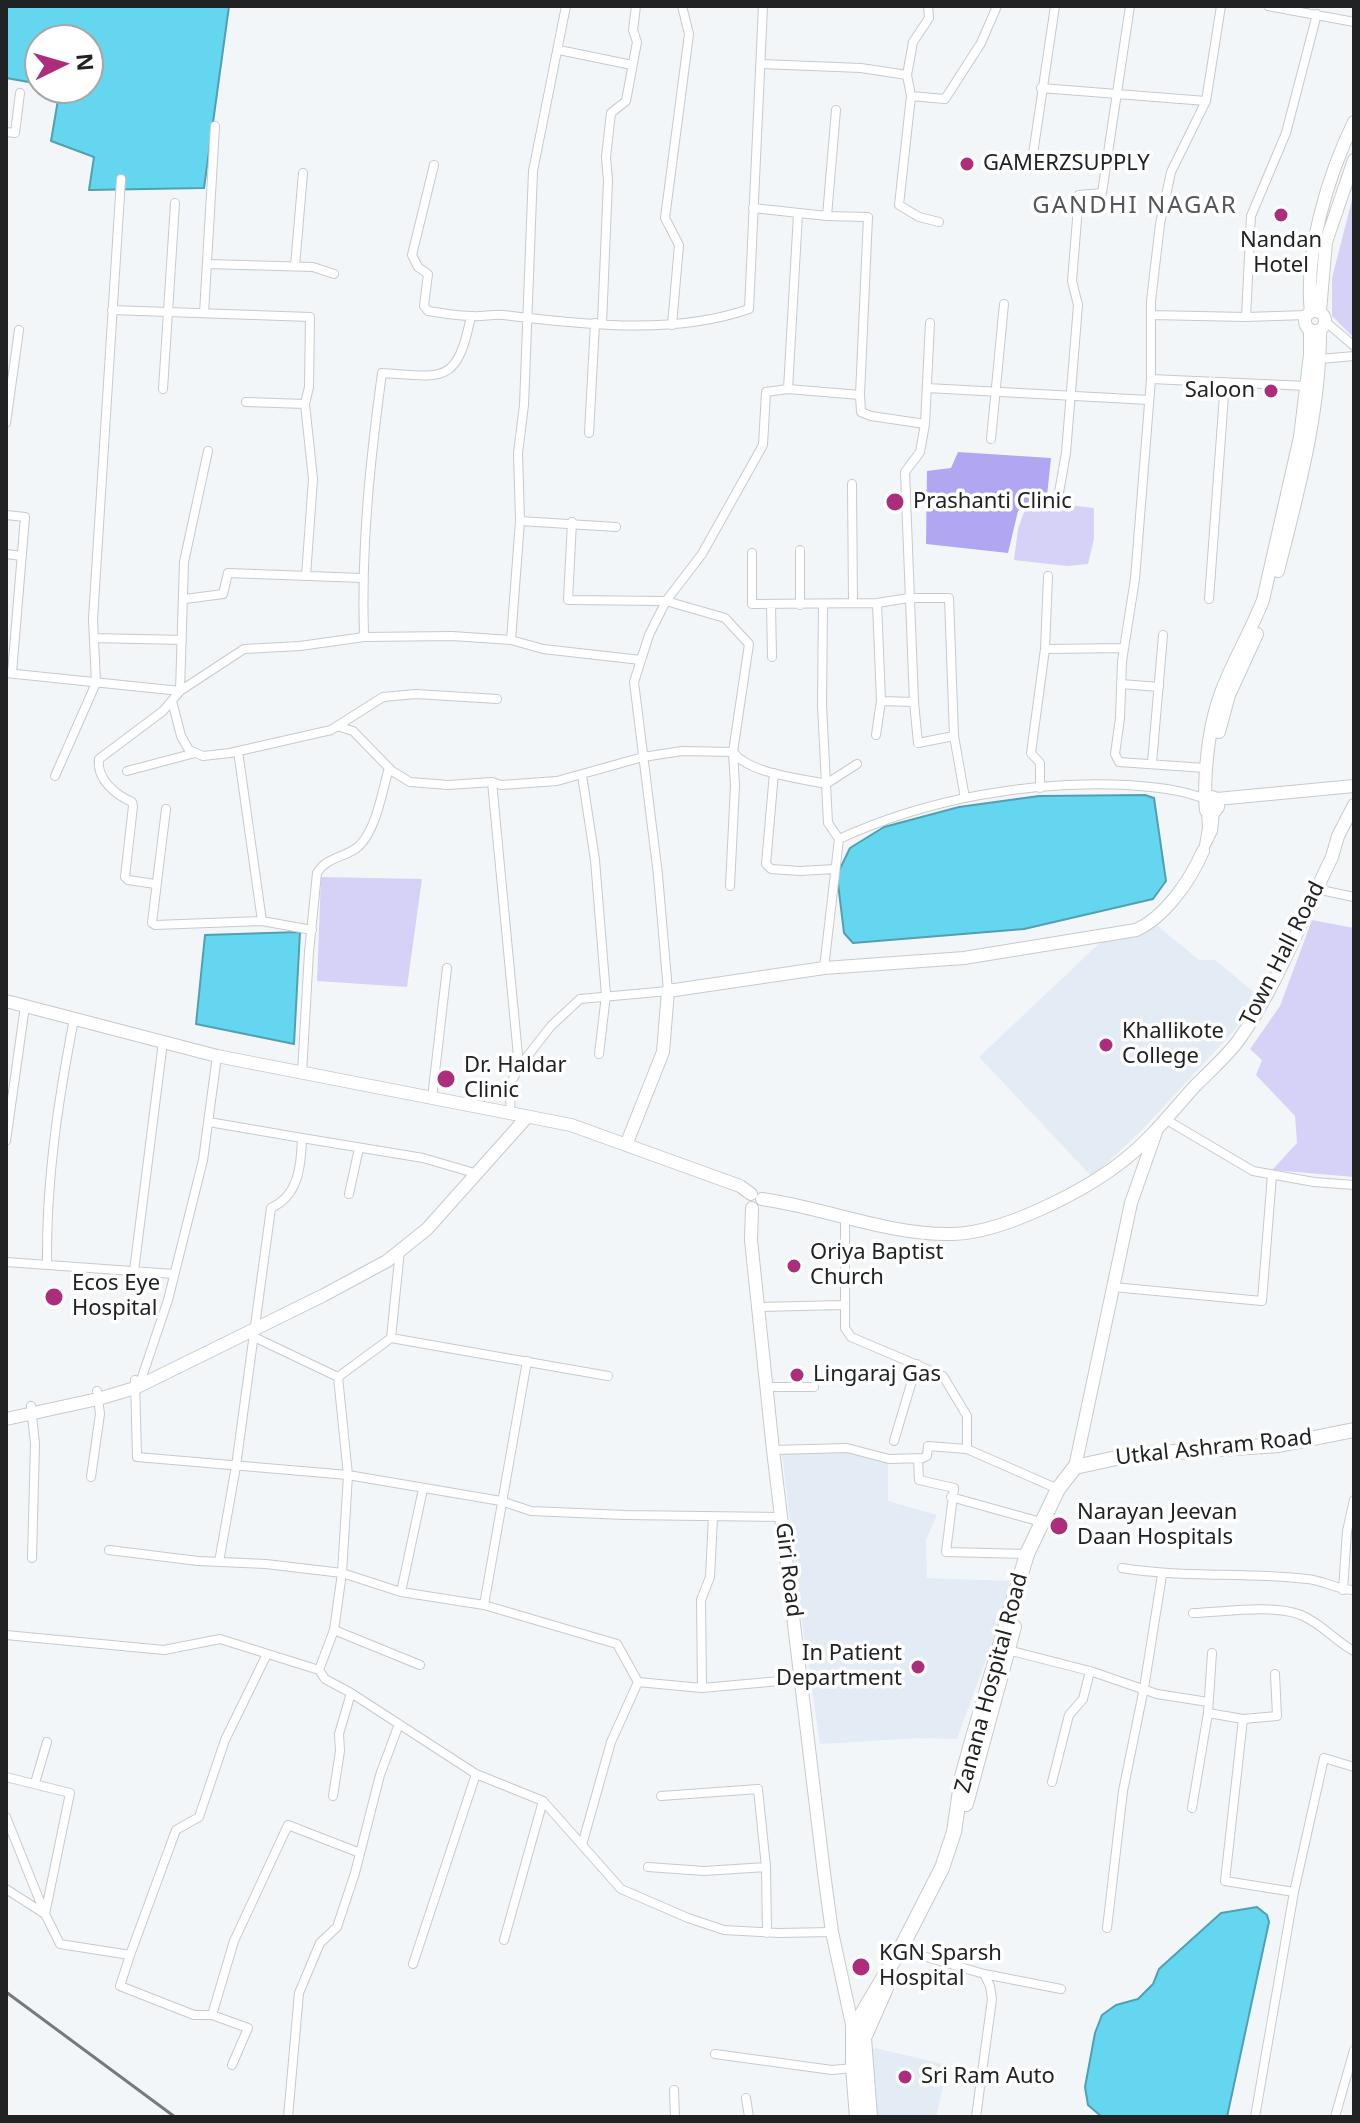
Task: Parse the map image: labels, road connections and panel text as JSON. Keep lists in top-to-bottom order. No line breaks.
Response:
{"streets":{"main road":["Utkal Ashram Road","Zanana Hospital Road"],"street":["Town Hall Road","Giri Road"]},"crossings":[["Town Hall Road","Giri Road"],["Utkal Ashram Road","Zanana Hospital Road"]],"districts":["GANDHI NAGAR"],"places":["GAMERZSUPPLY","Nandan Hotel","Saloon","Prashanti Clinic","Khallikote College","Dr. Haldar Clinic","Oriya Baptist Church","Ecos Eye Hospital","Lingaraj Gas","Narayan Jeevan Daan Hospitals","In Patient Department","KGN Sparsh Hospital","Sri Ram Auto"],"north":"right"}
